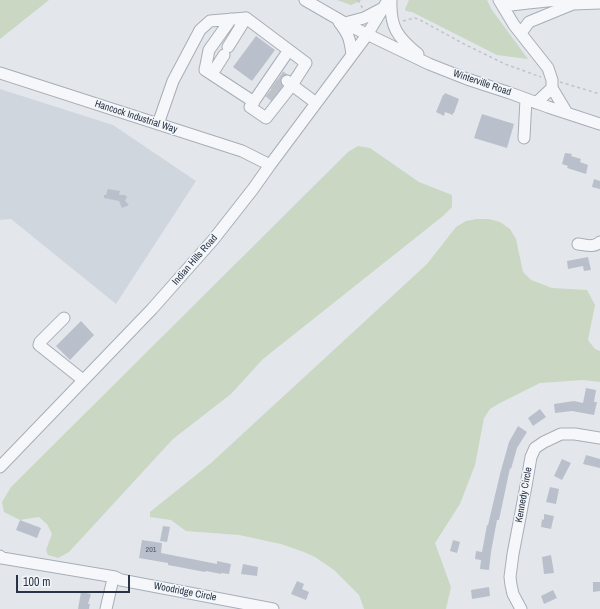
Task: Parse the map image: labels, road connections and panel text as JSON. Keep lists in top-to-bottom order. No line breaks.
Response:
{"streets":{"street":["Winterville Road","Hancock Industrial Way","Indian Hills Road","Kennedy Circle","Woodridge Circle"]},"crossings":[["Winterville Road","Indian Hills Road"],["Hancock Industrial Way","Indian Hills Road"]],"house_numbers":["201"],"scale_bar":"100 m"}
